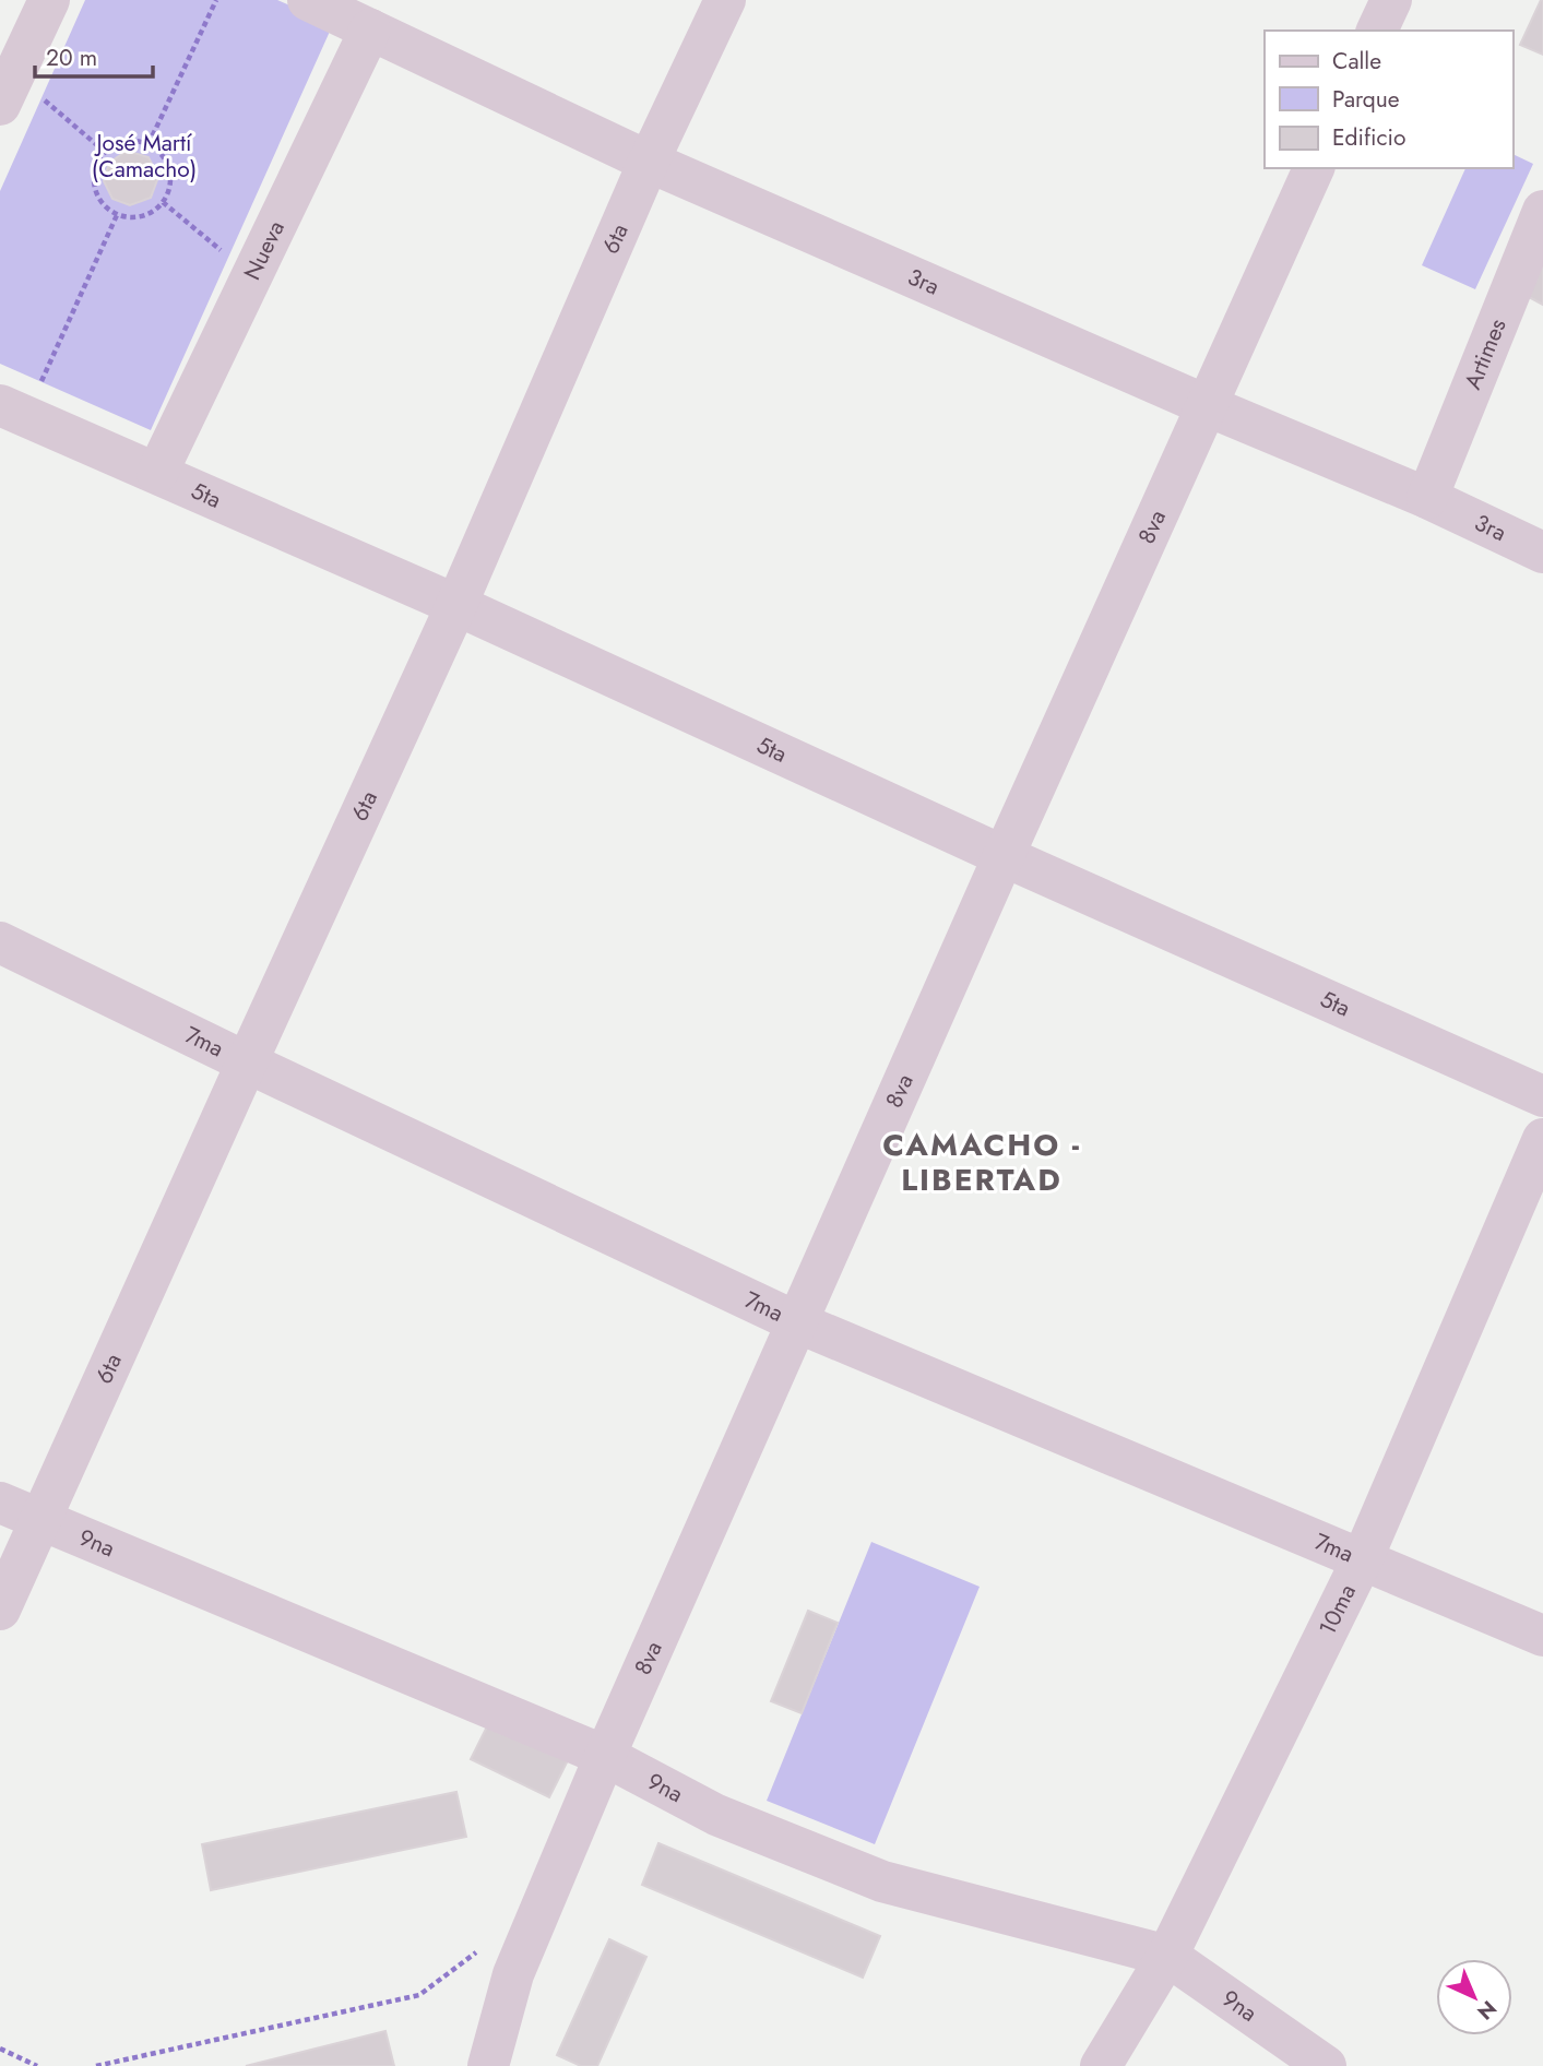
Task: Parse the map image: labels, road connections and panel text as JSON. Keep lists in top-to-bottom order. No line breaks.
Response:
{"streets":{"street":["6ta","Nueva","3ra","Artimes","5ta","8va","7ma","9na","10ma"]},"crossings":[["6ta","3ra"],["6ta","5ta"],["6ta","7ma"],["6ta","9na"],["Nueva","3ra"],["Nueva","5ta"],["3ra","Artimes"],["3ra","8va"],["5ta","8va"],["8va","7ma"],["8va","9na"],["7ma","10ma"],["9na","10ma"]],"districts":["CAMACHO - LIBERTAD"],"parks":["José Martí (Camacho)"],"legend":["Calle","Parque","Edificio"],"scale_bar":"20 m","north":"bottom right"}
